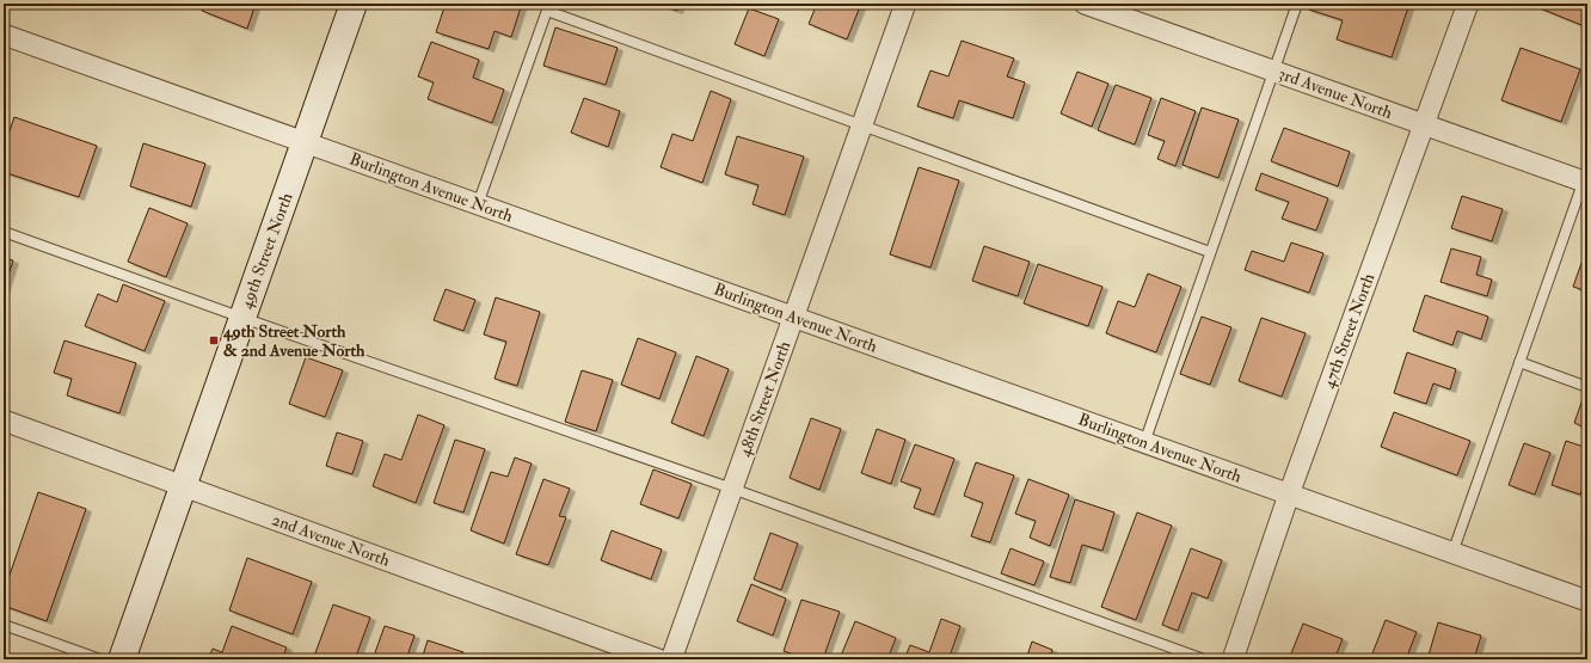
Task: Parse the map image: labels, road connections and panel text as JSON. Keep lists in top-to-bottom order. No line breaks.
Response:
{"streets":{"main road":["49th Street North"],"street":["3rd Avenue North","Burlington Avenue North","47th Street North","48th Street North","2nd Avenue North"]},"crossings":[["3rd Avenue North","47th Street North"],["Burlington Avenue North","49th Street North"],["Burlington Avenue North","47th Street North"],["Burlington Avenue North","48th Street North"],["49th Street North","2nd Avenue North"]],"places":{"transit":["49th Street North & 2nd Avenue North"]}}
